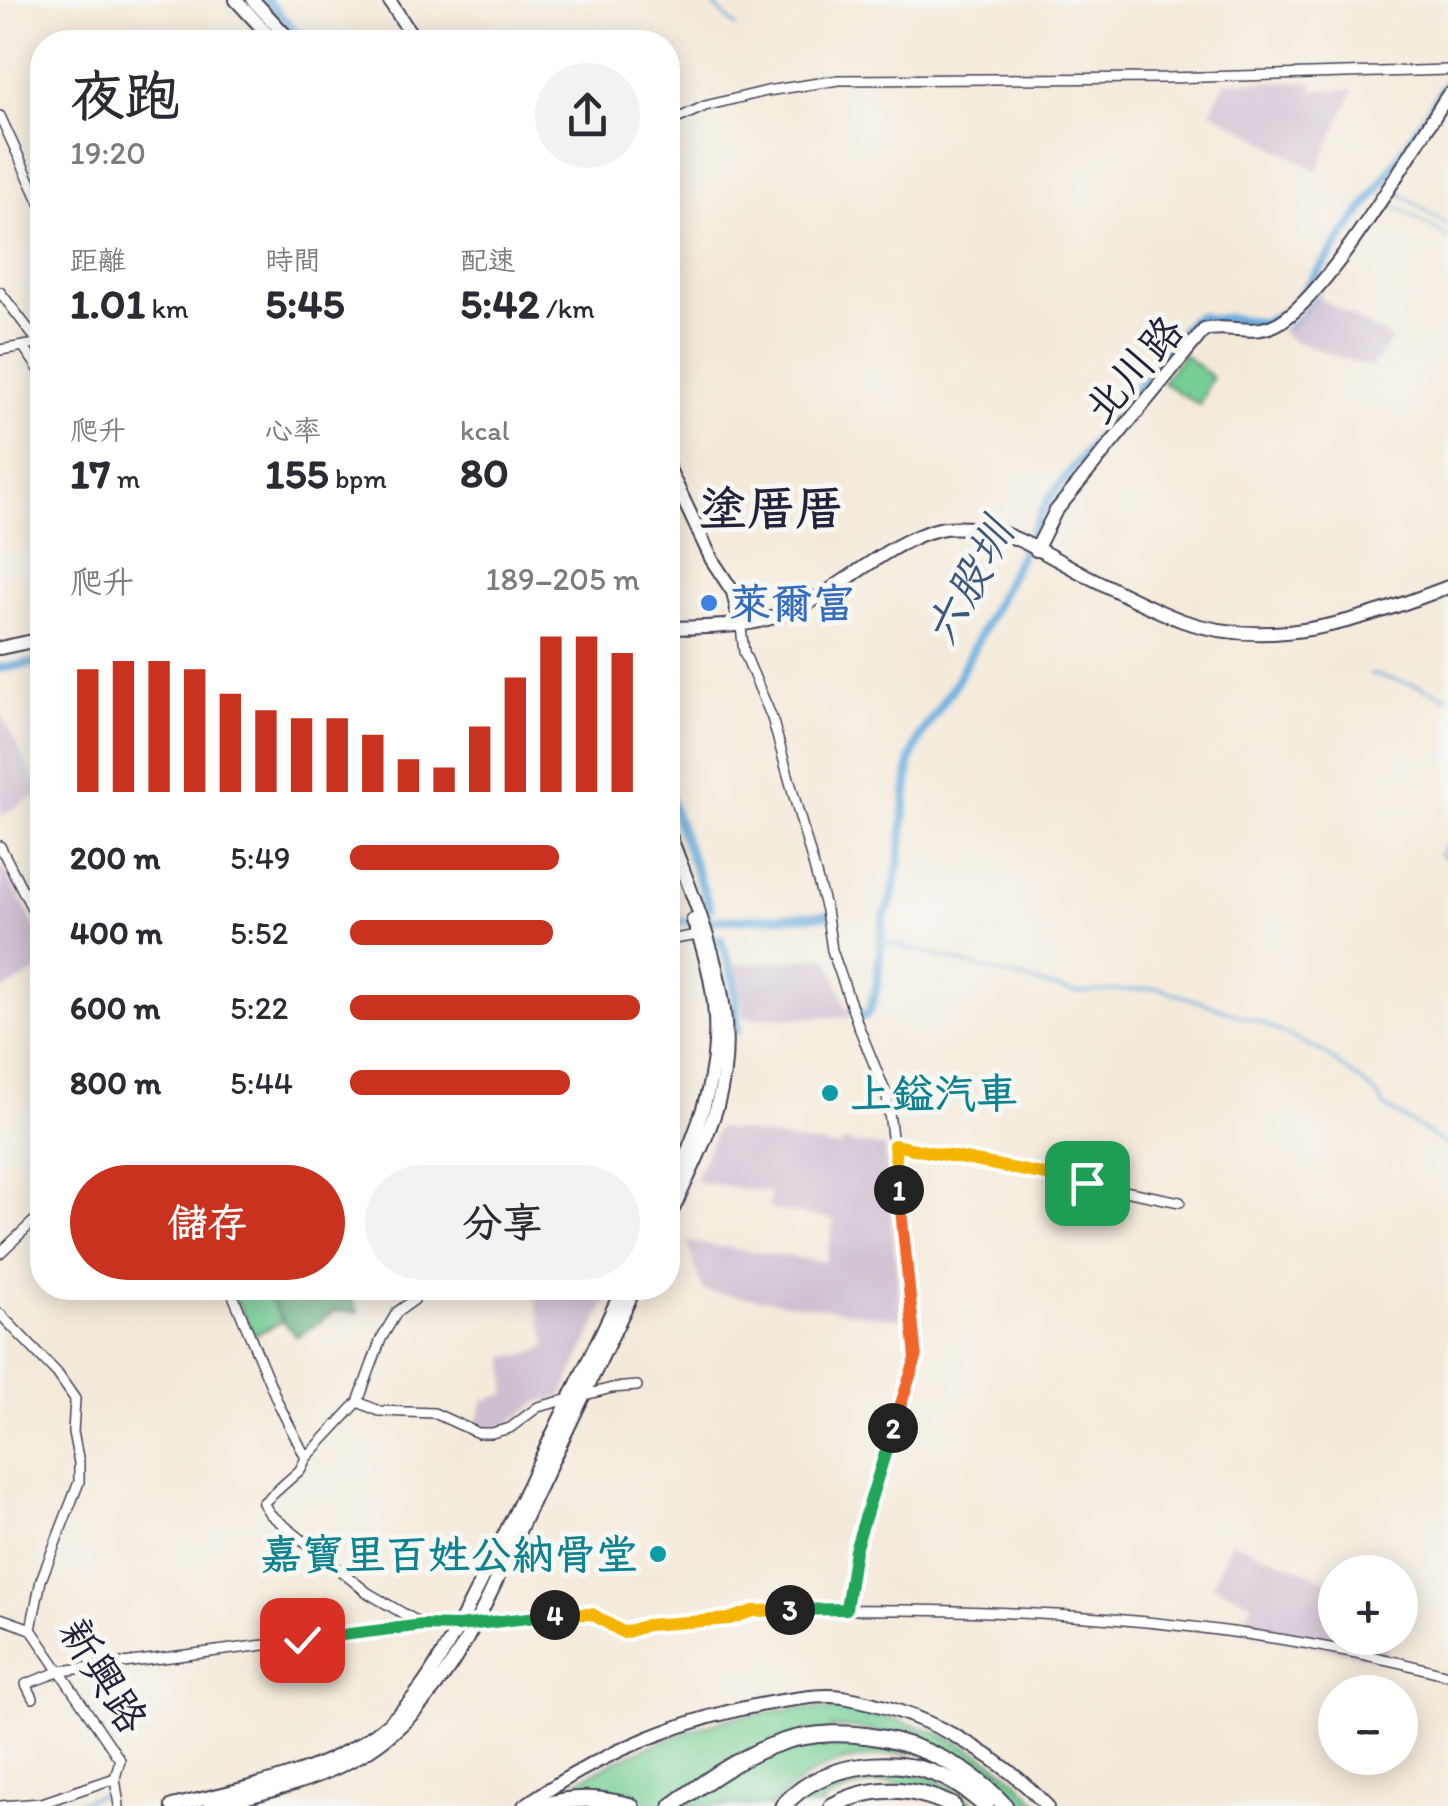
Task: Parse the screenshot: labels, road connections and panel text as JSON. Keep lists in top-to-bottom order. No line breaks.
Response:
{"streets":{"street":["北川路","新興路"]},"districts":["塗厝厝"],"water":["六股圳"],"places":["萊爾富","上鎰汽車","嘉寶里百姓公納骨堂"],"page":{"heading":["夜跑","19:20"],"stats":[["距離","1.01 km"],["時間","5:45"],["配速","5:42 /km"],["爬升","17 m"],["心率","155 bpm"],["kcal","80"]],"chart":["爬升","189–205 m"],"list":[{"name":"200 m","note":"5:49"},{"name":"400 m","note":"5:52"},{"name":"600 m","note":"5:22"},{"name":"800 m","note":"5:44"}],"buttons":["儲存","分享"],"pins":["1","2","3","4"],"map_buttons":["+","−"]}}
